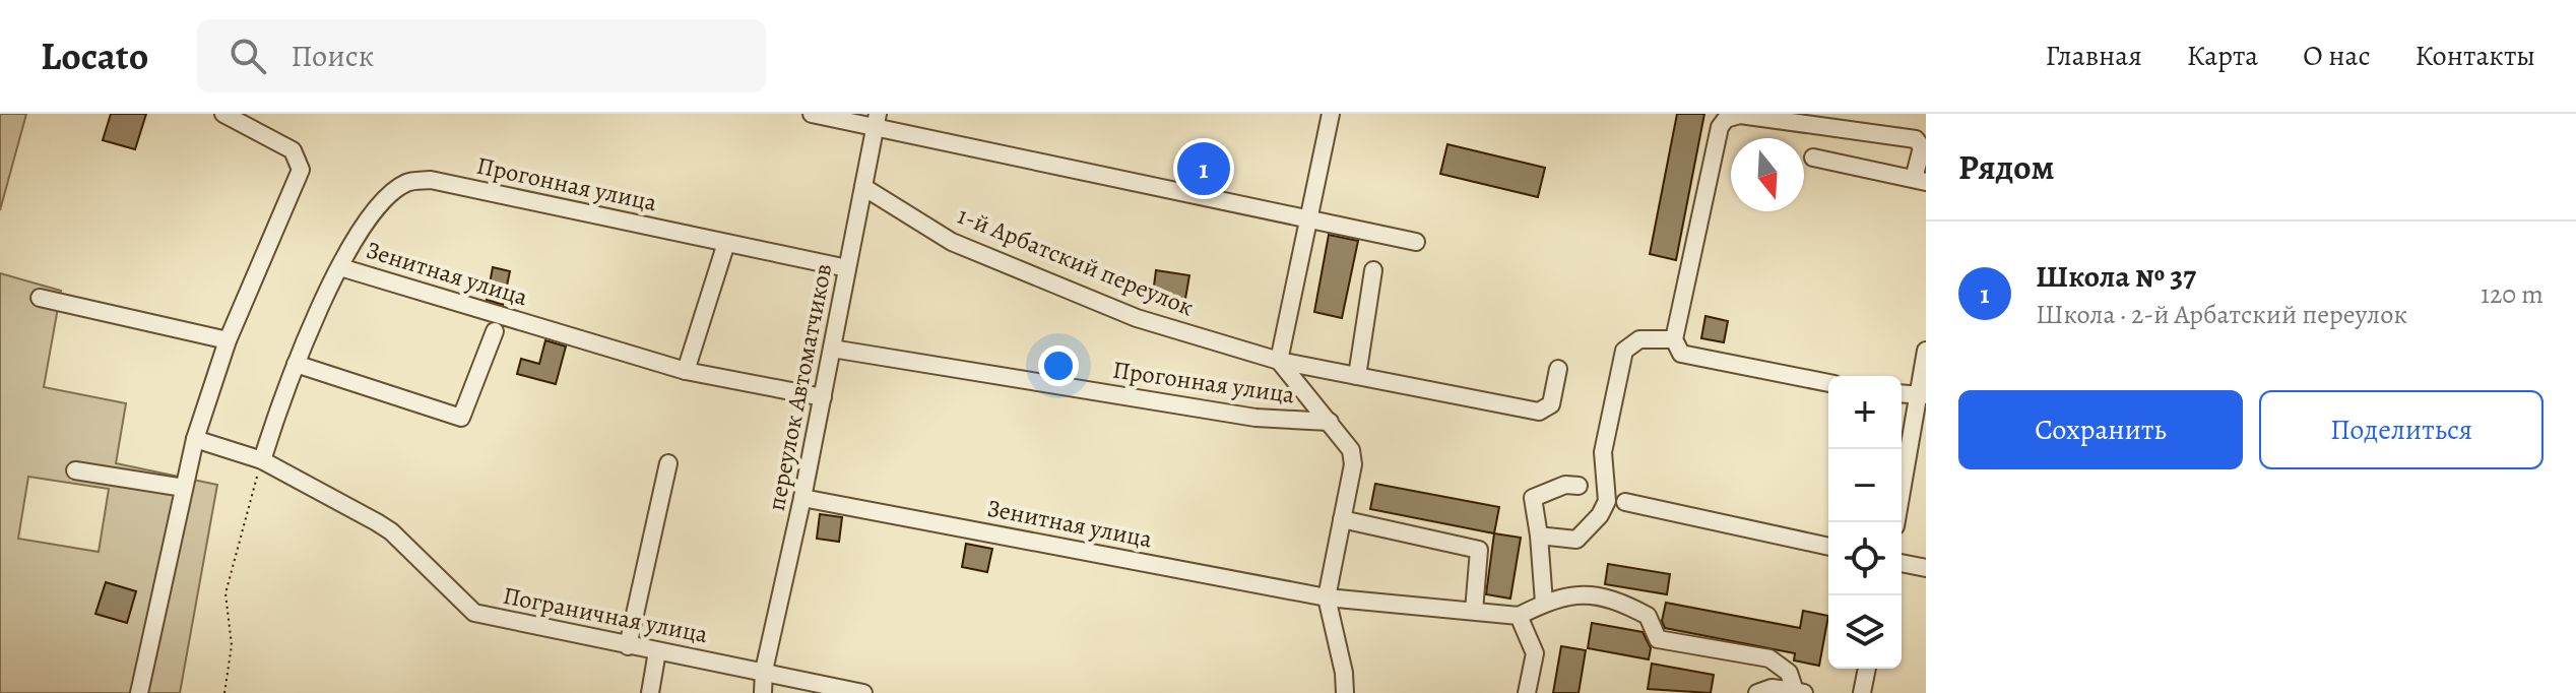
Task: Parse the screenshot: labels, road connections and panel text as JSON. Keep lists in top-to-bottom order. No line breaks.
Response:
{"streets":{"street":["Прогонная улица","1-й Арбатский переулок","Зенитная улица","переулок Автоматчиков","Пограничная улица"]},"crossings":[["Прогонная улица","Зенитная улица"],["Прогонная улица","переулок Автоматчиков"],["1-й Арбатский переулок","переулок Автоматчиков"],["Зенитная улица","переулок Автоматчиков"],["переулок Автоматчиков","Пограничная улица"]],"north":"bottom","page":{"header":"Locato","search":"Поиск","nav":["Главная","Карта","О нас","Контакты"],"heading":"Рядом","pins":"1","list":[{"mark":"1","name":"Школа № 37","note":"Школа · 2-й Арбатский переулок","value":"120 m"}],"buttons":["Сохранить","Поделиться"],"map_buttons":["+","−"]}}
